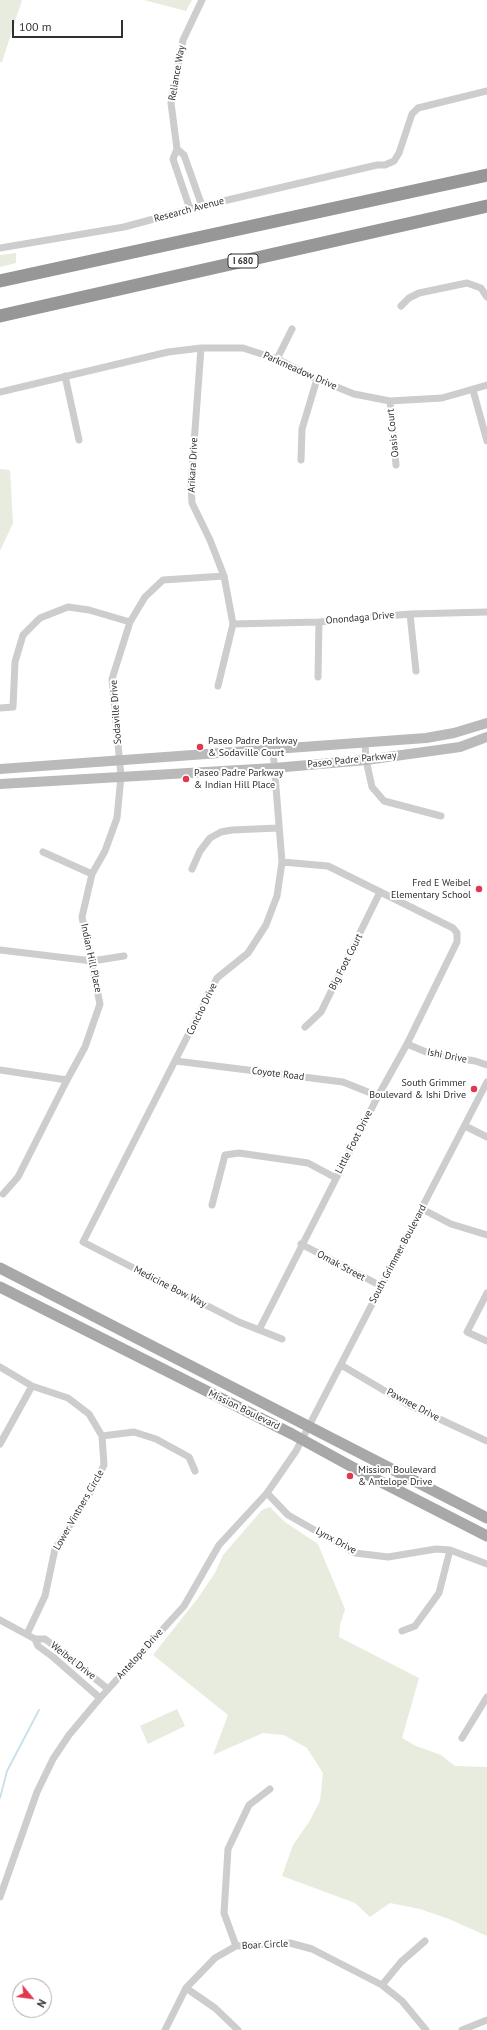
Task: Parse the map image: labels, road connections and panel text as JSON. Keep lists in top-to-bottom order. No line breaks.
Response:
{"streets":{"highway":["I 680"],"main road":["Paseo Padre Parkway","Mission Boulevard"],"street":["Reliance Way","Research Avenue","Parkmeadow Drive","Oasis Court","Arikara Drive","Onondaga Drive","Sodaville Drive","Indian Hill Place","Big Foot Court","Concho Drive","Ishi Drive","Coyote Road","Little Foot Drive","South Grimmer Boulevard","Omak Street","Medicine Bow Way","Pawnee Drive","Lower Vintners Circle","Lynx Drive","Antelope Drive","Weibel Drive","Boar Circle"]},"crossings":[["Reliance Way","Research Avenue"],["Parkmeadow Drive","Oasis Court"],["Parkmeadow Drive","Arikara Drive"],["Arikara Drive","Onondaga Drive"],["Arikara Drive","Sodaville Drive"],["Sodaville Drive","Paseo Padre Parkway"],["Sodaville Drive","Indian Hill Place"],["Paseo Padre Parkway","Indian Hill Place"],["Paseo Padre Parkway","Concho Drive"],["Big Foot Court","Little Foot Drive"],["Concho Drive","Coyote Road"],["Concho Drive","Medicine Bow Way"],["Ishi Drive","Little Foot Drive"],["Coyote Road","Little Foot Drive"],["Little Foot Drive","Omak Street"],["Little Foot Drive","Medicine Bow Way"],["South Grimmer Boulevard","Omak Street"],["South Grimmer Boulevard","Pawnee Drive"],["South Grimmer Boulevard","Mission Boulevard"],["South Grimmer Boulevard","Antelope Drive"],["Mission Boulevard","Antelope Drive"],["Lower Vintners Circle","Weibel Drive"],["Lynx Drive","Antelope Drive"],["Antelope Drive","Weibel Drive"]],"places":["Paseo Padre Parkway & Sodaville Court","Paseo Padre Parkway & Indian Hill Place","Fred E Weibel Elementary School","South Grimmer Boulevard & Ishi Drive","Mission Boulevard & Antelope Drive"],"scale_bar":"100 m","north":"bottom right"}
